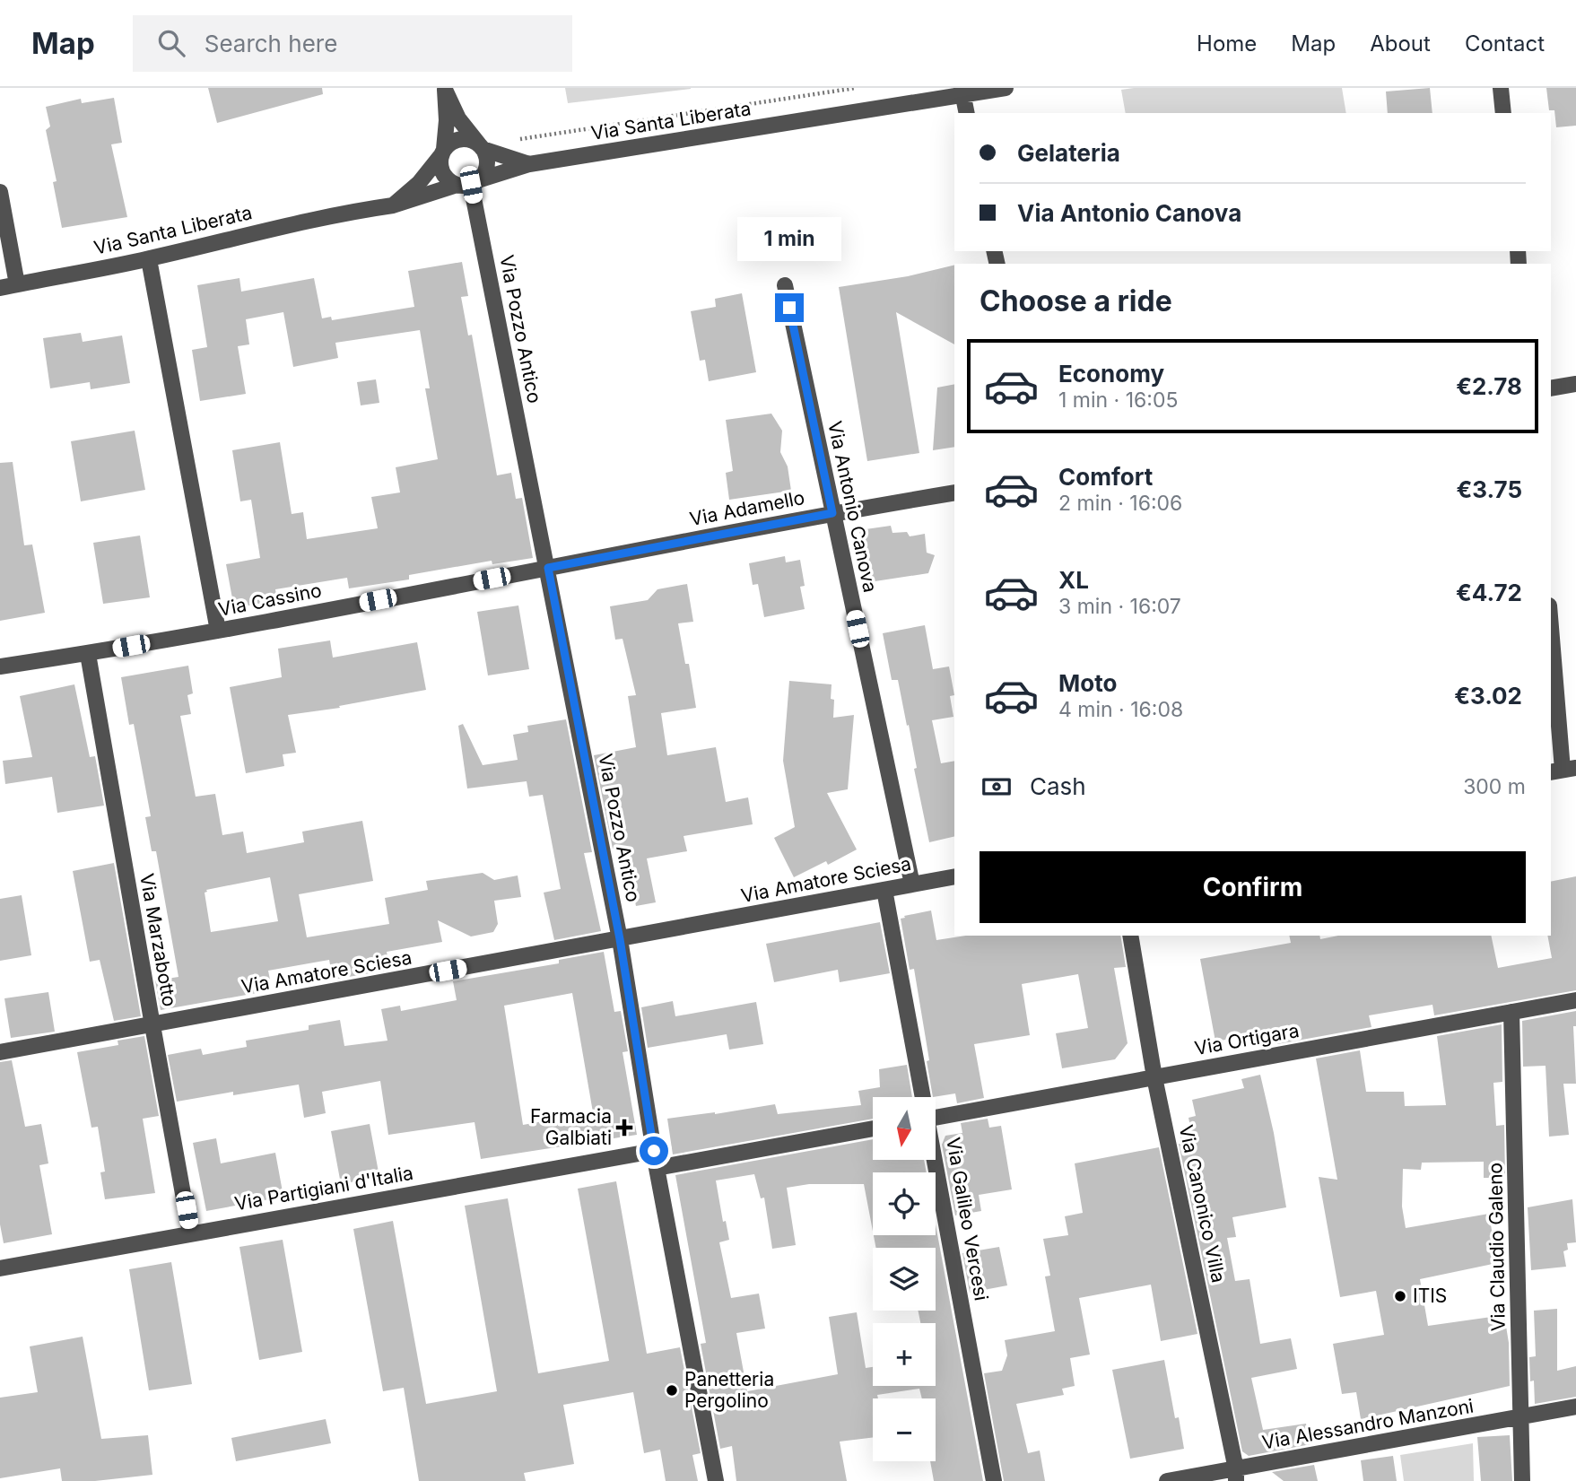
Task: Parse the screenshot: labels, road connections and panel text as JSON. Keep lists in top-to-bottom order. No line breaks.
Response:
{"streets":{"street":["Via Santa Liberata","Via Pozzo Antico","Via Antonio Canova","Via Adamello","Via Cassino","Via Amatore Sciesa","Via Marzabotto","Via Ortigara","Via Partigiani d'Italia","Via Canonico Villa","Via Galileo Vercesi","Via Claudio Galeno","Via Alessandro Manzoni"]},"crossings":[["Via Santa Liberata","Via Pozzo Antico"],["Via Pozzo Antico","Via Adamello"],["Via Pozzo Antico","Via Cassino"],["Via Pozzo Antico","Via Amatore Sciesa"],["Via Pozzo Antico","Via Partigiani d'Italia"],["Via Antonio Canova","Via Adamello"],["Via Antonio Canova","Via Amatore Sciesa"],["Via Adamello","Via Cassino"],["Via Cassino","Via Marzabotto"],["Via Amatore Sciesa","Via Marzabotto"],["Via Amatore Sciesa","Via Galileo Vercesi"],["Via Marzabotto","Via Partigiani d'Italia"],["Via Ortigara","Via Canonico Villa"],["Via Ortigara","Via Claudio Galeno"],["Via Canonico Villa","Via Alessandro Manzoni"],["Via Claudio Galeno","Via Alessandro Manzoni"]],"places":{"health":["Farmacia Galbiati"],"other":["ITIS","Panetteria Pergolino"]},"north":"bottom","page":{"header":"Map","search":"Search here","nav":["Home","Map","About","Contact"],"banner":["Gelateria","Via Antonio Canova"],"bubble":"1 min","heading":"Choose a ride","list":[{"name":"Economy","note":"1 min · 16:05","value":"€2.78"},{"name":"Comfort","note":"2 min · 16:06","value":"€3.75"},{"name":"XL","note":"3 min · 16:07","value":"€4.72"},{"name":"Moto","note":"4 min · 16:08","value":"€3.02"}],"pay":["Cash","300 m"],"buttons":"Confirm","map_buttons":["+","−"]}}
